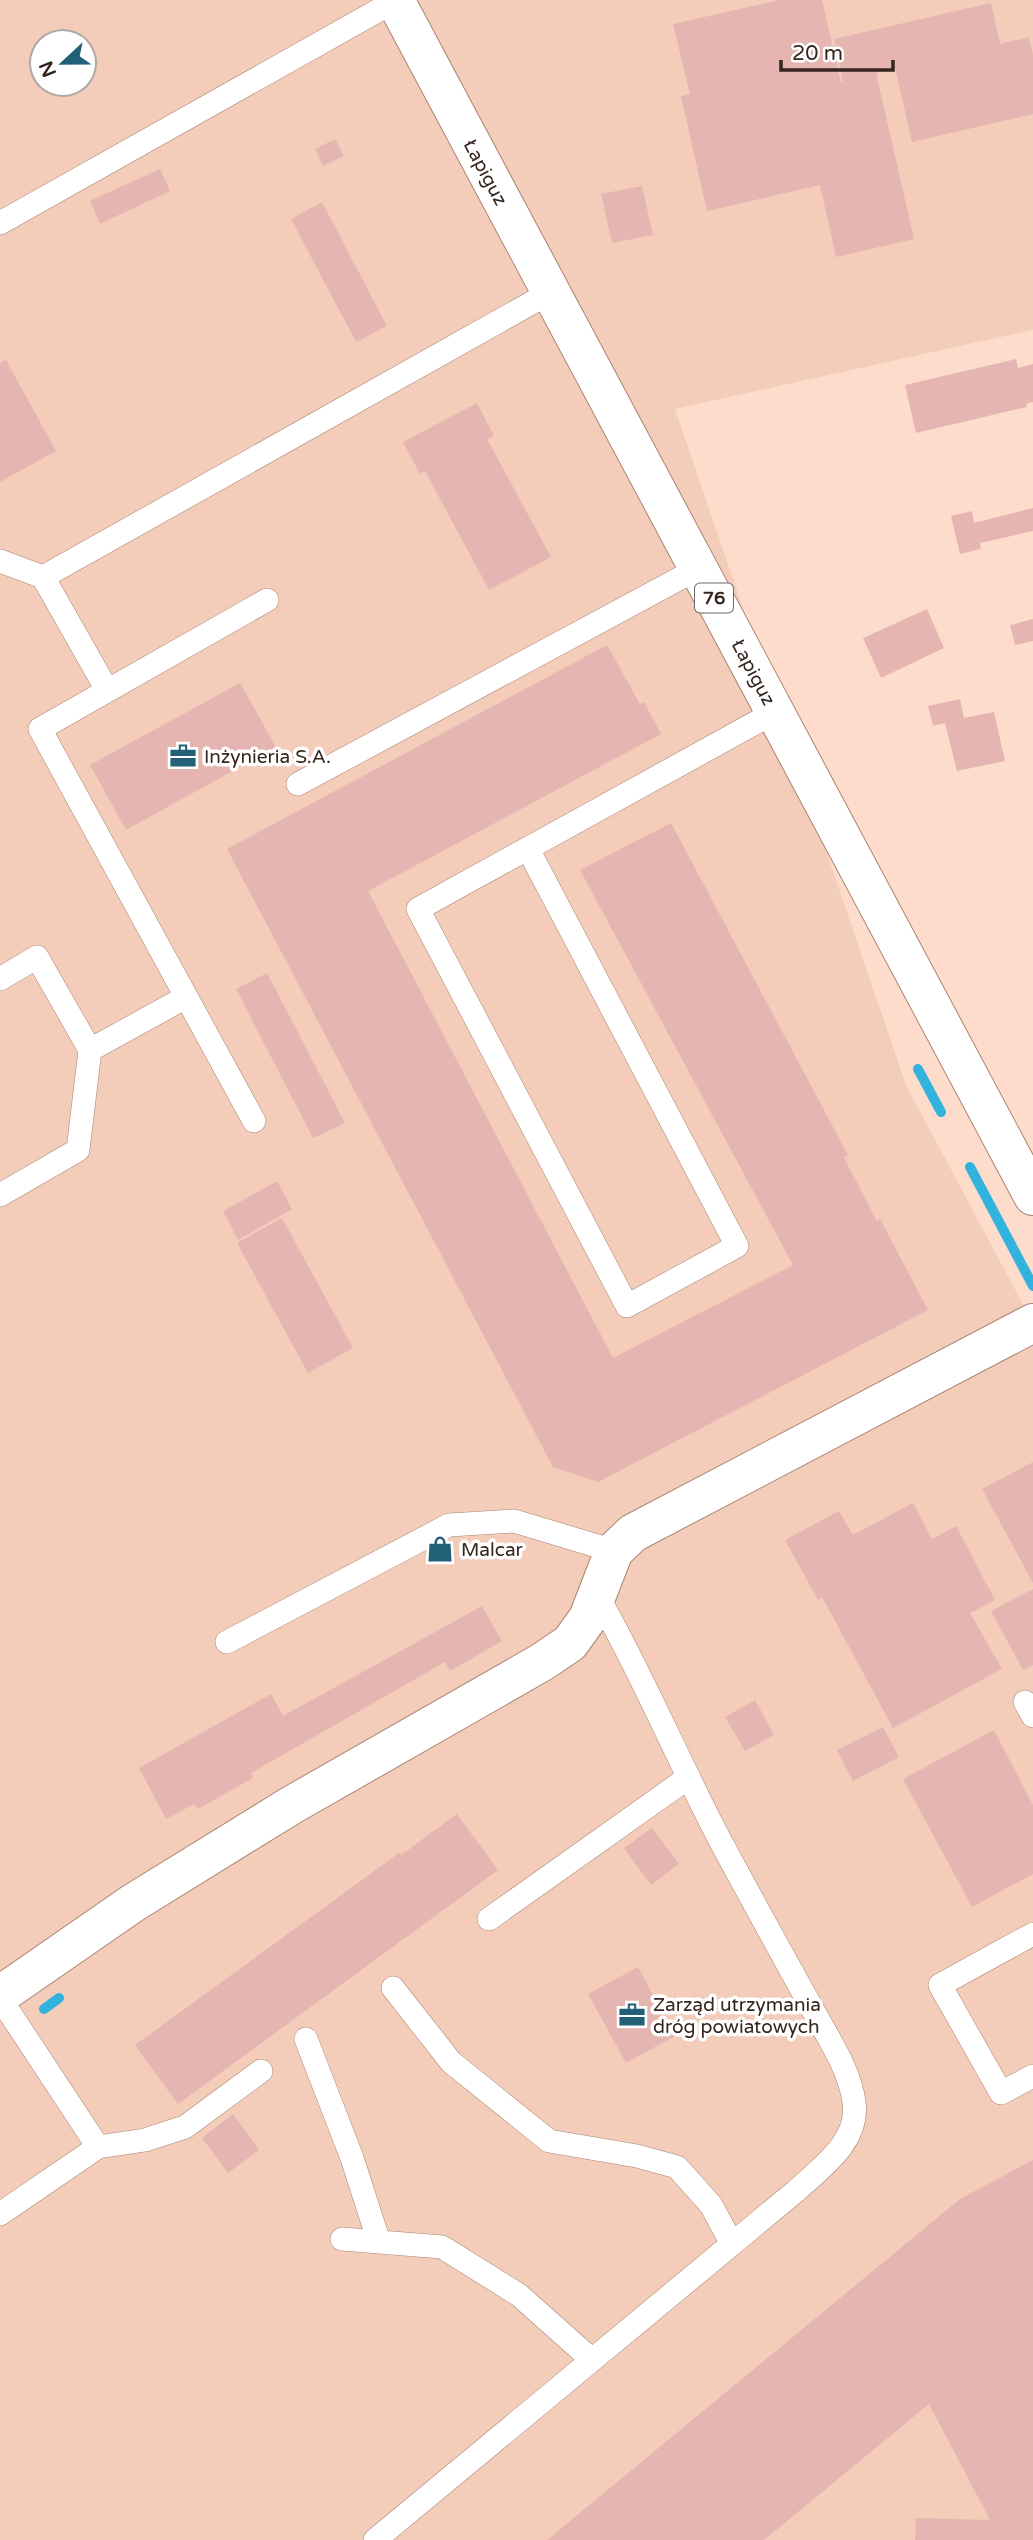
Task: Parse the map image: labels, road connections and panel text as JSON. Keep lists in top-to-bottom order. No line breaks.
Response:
{"streets":{"main road":["Łapiguz","76"]},"places":{"office":["Inżynieria S.A.","Zarząd utrzymania dróg powiatowych"],"shop":["Malcar"]},"scale_bar":"20 m","north":"left"}
